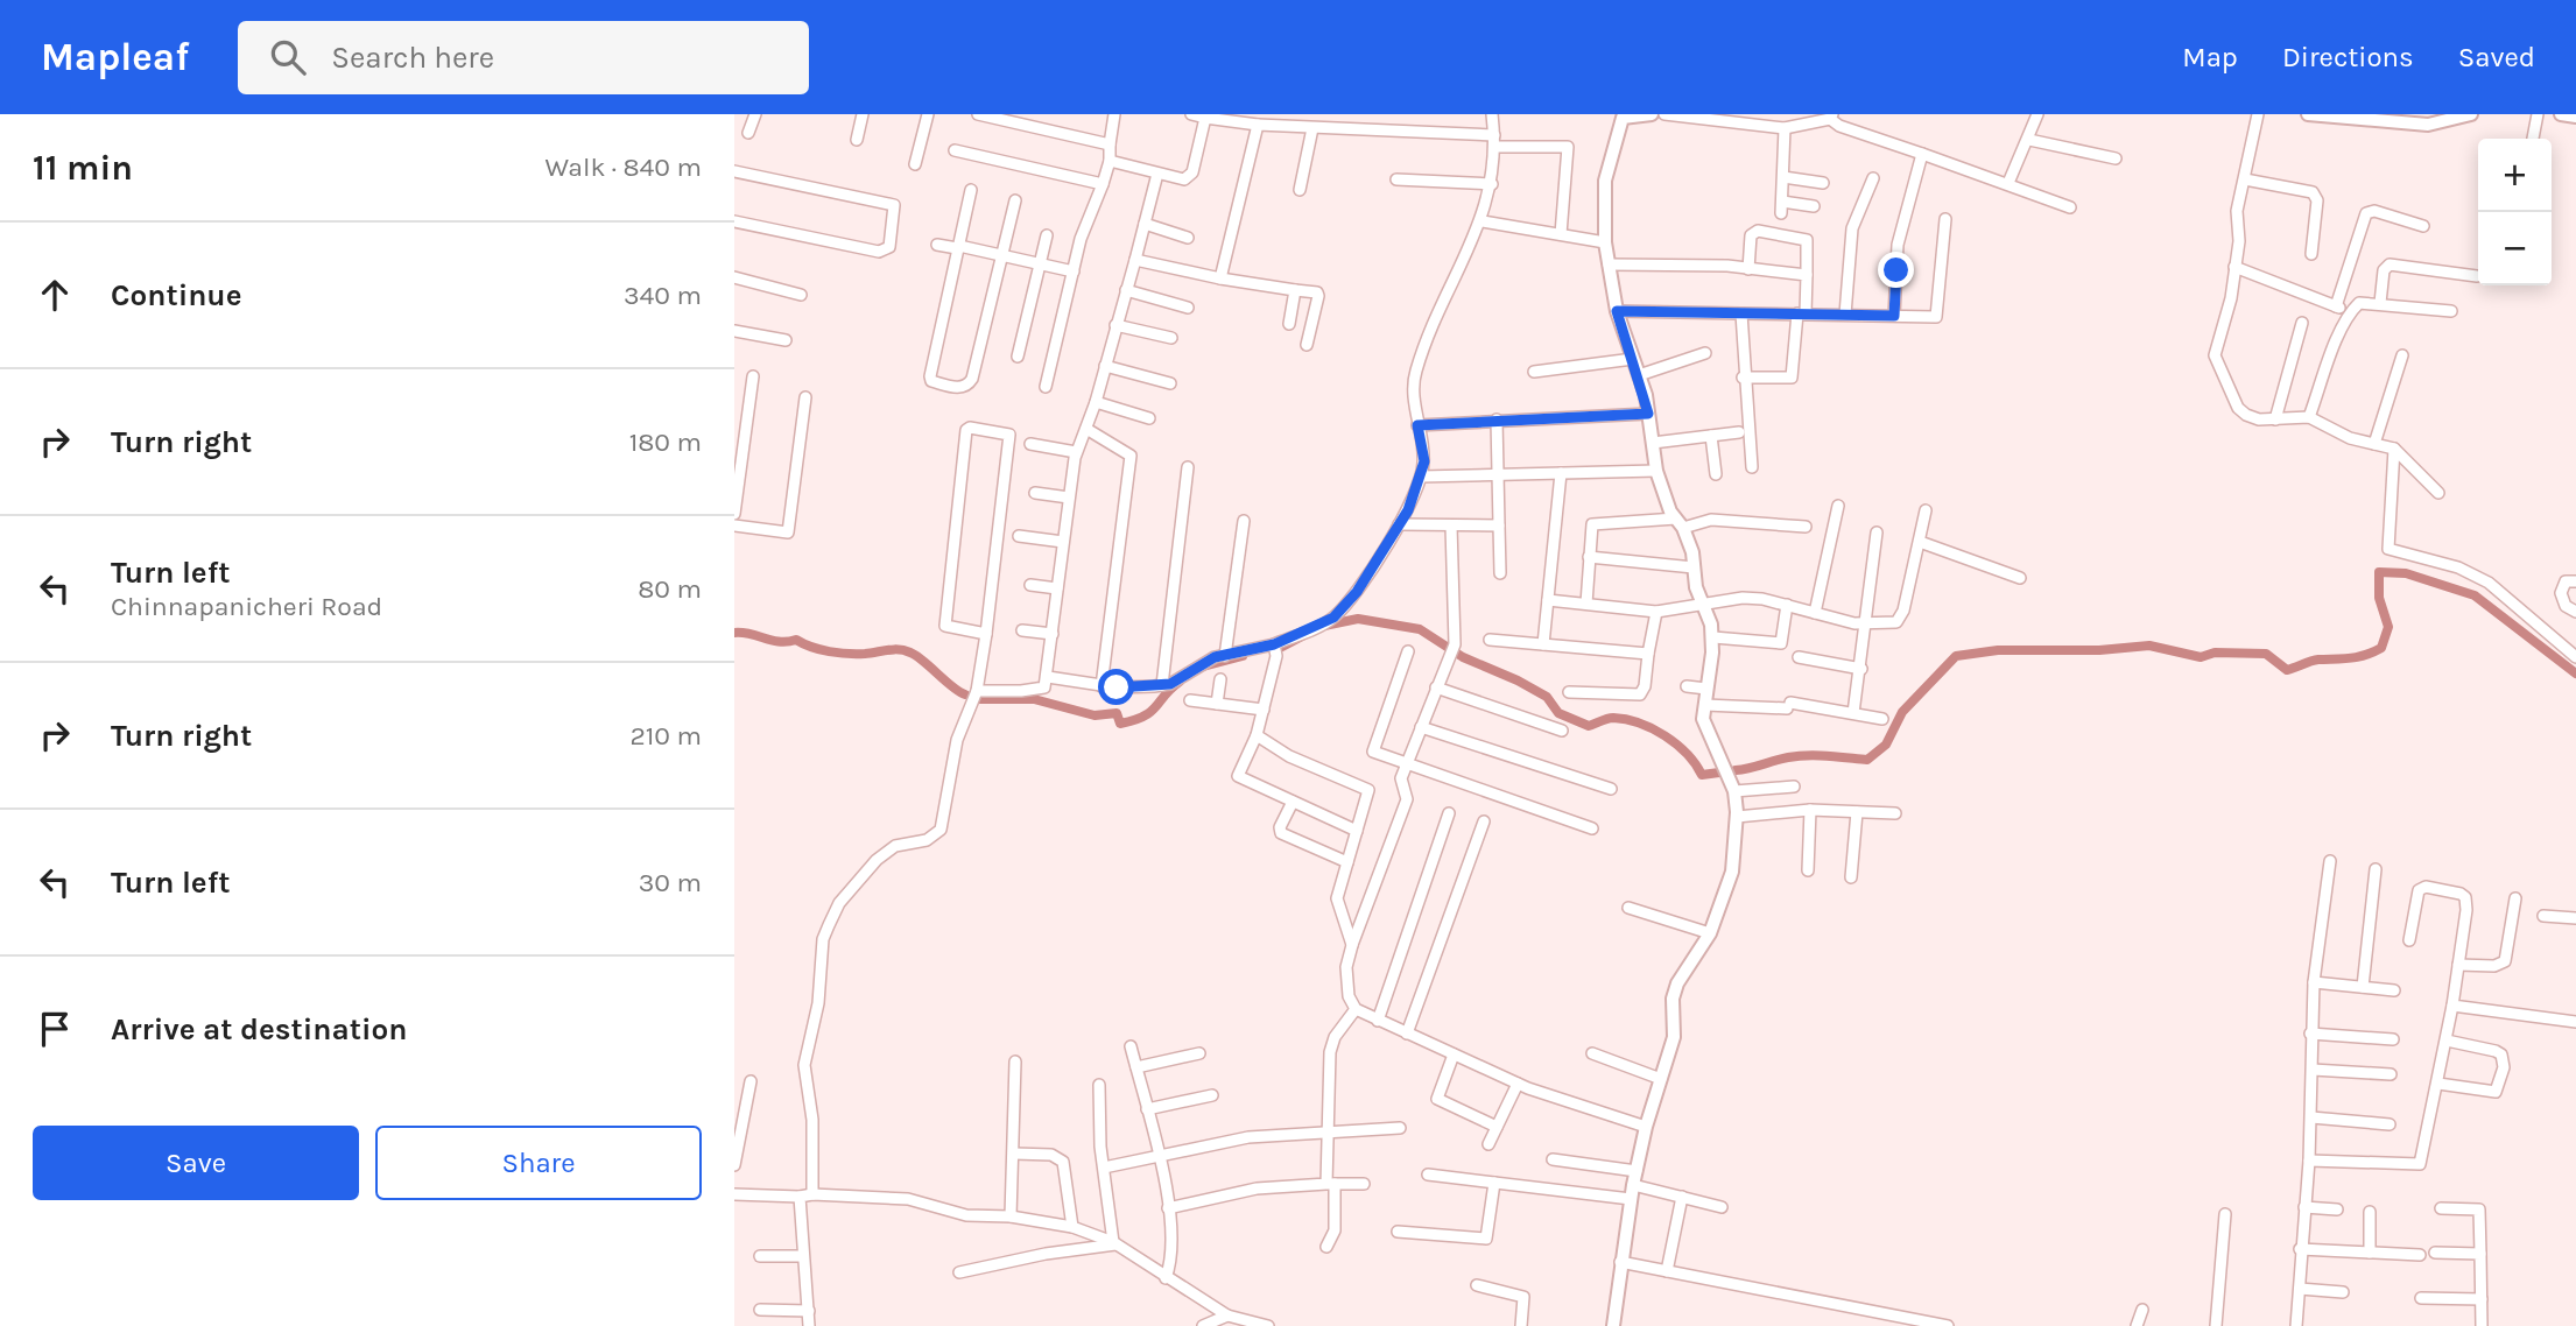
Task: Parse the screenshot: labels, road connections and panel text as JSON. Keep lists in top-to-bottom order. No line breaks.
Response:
{"page":{"header":"Mapleaf","search":"Search here","nav":["Map","Directions","Saved"],"heading":["11 min","Walk · 840 m"],"map_buttons":["+","−"],"list":[["Continue","340 m"],["Turn right","180 m"],["Turn left","Chinnapanicheri Road","80 m"],["Turn right","210 m"],["Turn left","30 m"],"Arrive at destination"],"buttons":["Save","Share"]}}
